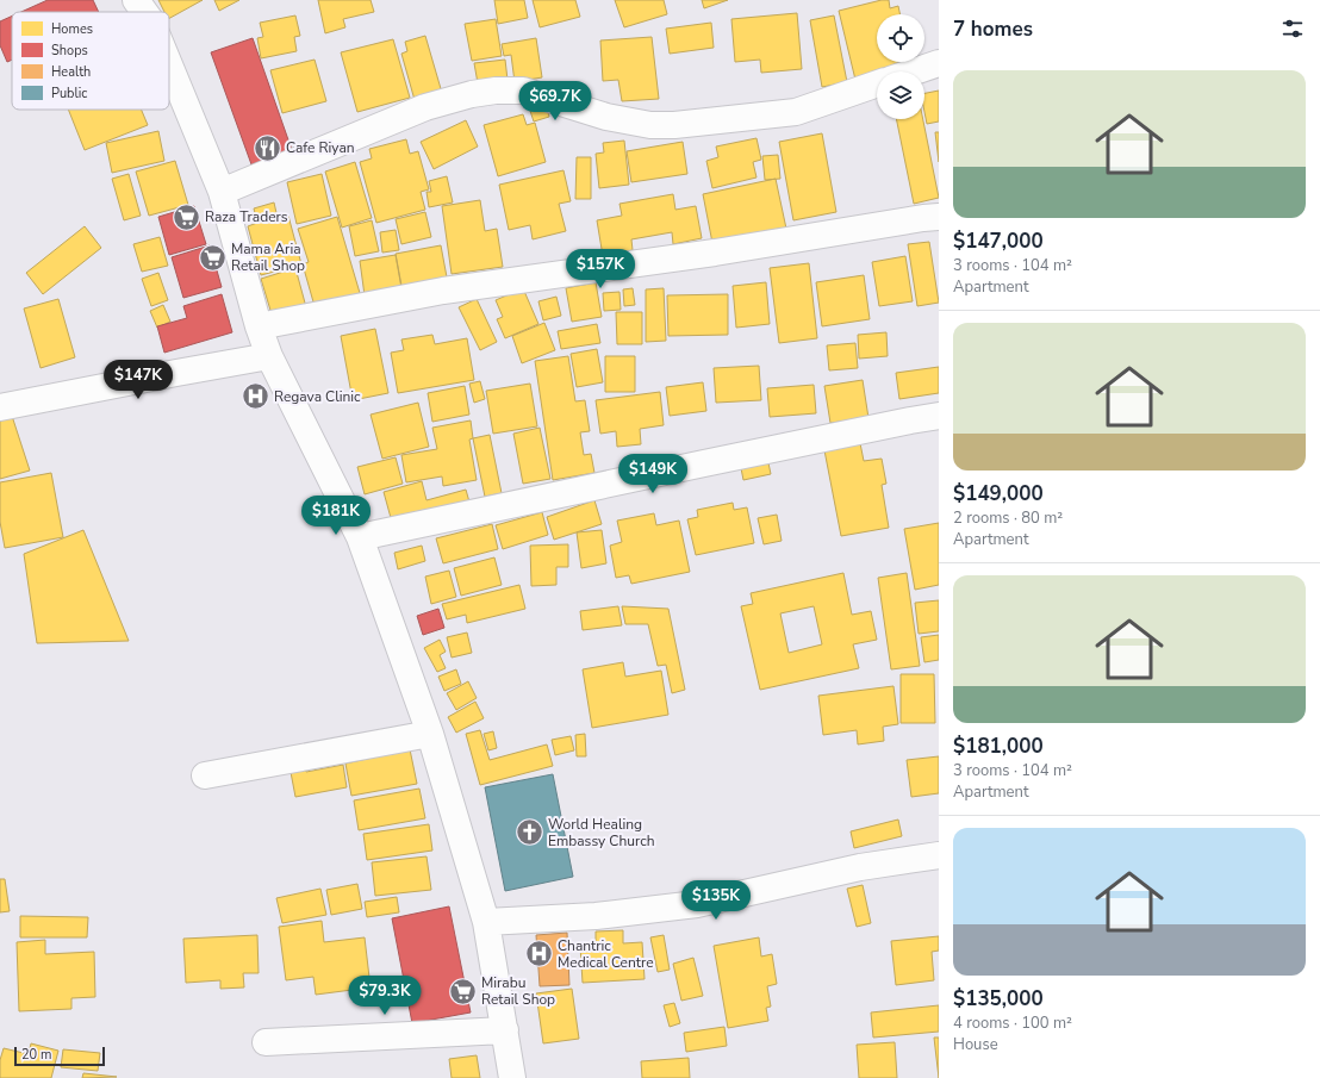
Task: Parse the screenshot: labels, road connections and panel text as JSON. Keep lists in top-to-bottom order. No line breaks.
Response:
{"places":{"restaurant":["Cafe Riyan"],"supermarket":["Raza Traders","Mama Aria Retail Shop","Mirabu Retail Shop"],"hospital":["Regava Clinic","Chantric Medical Centre"],"church":["World Healing Embassy Church"]},"legend":["Homes","Shops","Health","Public"],"scale_bar":"20 m","page":{"heading":"7 homes","list":[{"name":"$147,000","note":"3 rooms · 104 m² · Apartment"},{"name":"$149,000","note":"2 rooms · 80 m² · Apartment"},{"name":"$181,000","note":"3 rooms · 104 m² · Apartment"},{"name":"$135,000","note":"4 rooms · 100 m² · House"}],"price":["$69.7K","$157K","$147K","$149K","$181K","$135K","$79.3K"],"scale":"20 m"}}
